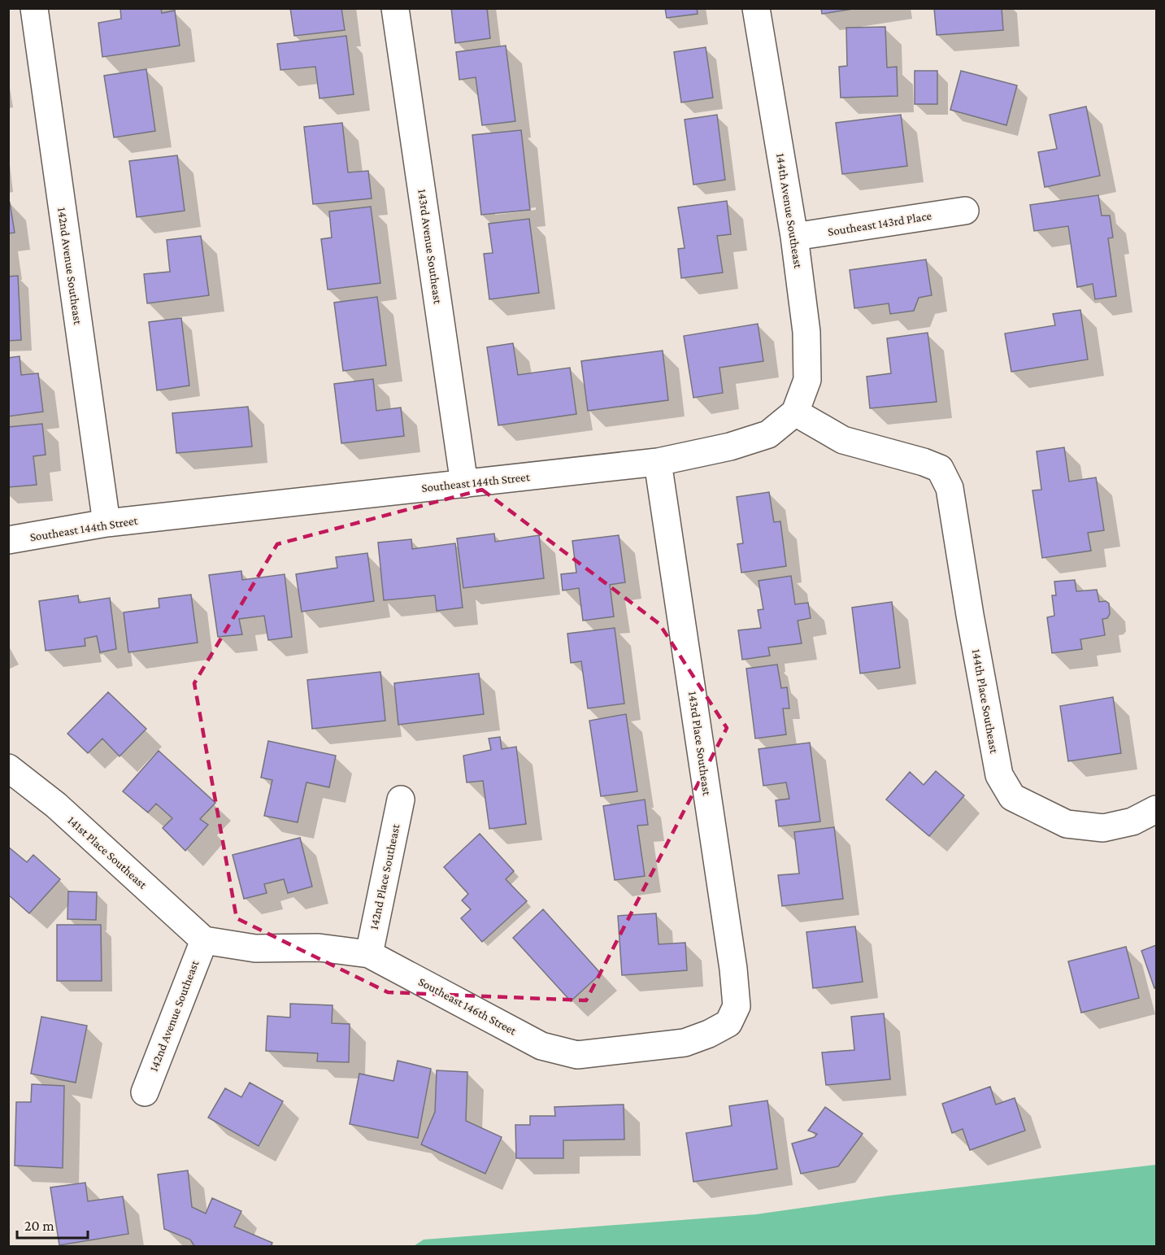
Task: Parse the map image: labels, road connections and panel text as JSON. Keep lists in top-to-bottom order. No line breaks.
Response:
{"streets":{"street":["144th Avenue Southeast","Southeast 143rd Place","143rd Avenue Southeast","142nd Avenue Southeast","Southeast 144th Street","144th Place Southeast","143rd Place Southeast","141st Place Southeast","142nd Place Southeast","Southeast 146th Street"]},"crossings":[["144th Avenue Southeast","Southeast 143rd Place"],["144th Avenue Southeast","Southeast 144th Street"],["144th Avenue Southeast","144th Place Southeast"],["143rd Avenue Southeast","Southeast 144th Street"],["142nd Avenue Southeast","Southeast 144th Street"],["142nd Avenue Southeast","141st Place Southeast"],["142nd Avenue Southeast","Southeast 146th Street"],["Southeast 144th Street","144th Place Southeast"],["Southeast 144th Street","143rd Place Southeast"],["143rd Place Southeast","Southeast 146th Street"],["141st Place Southeast","Southeast 146th Street"],["142nd Place Southeast","Southeast 146th Street"]],"scale_bar":"20 m"}
